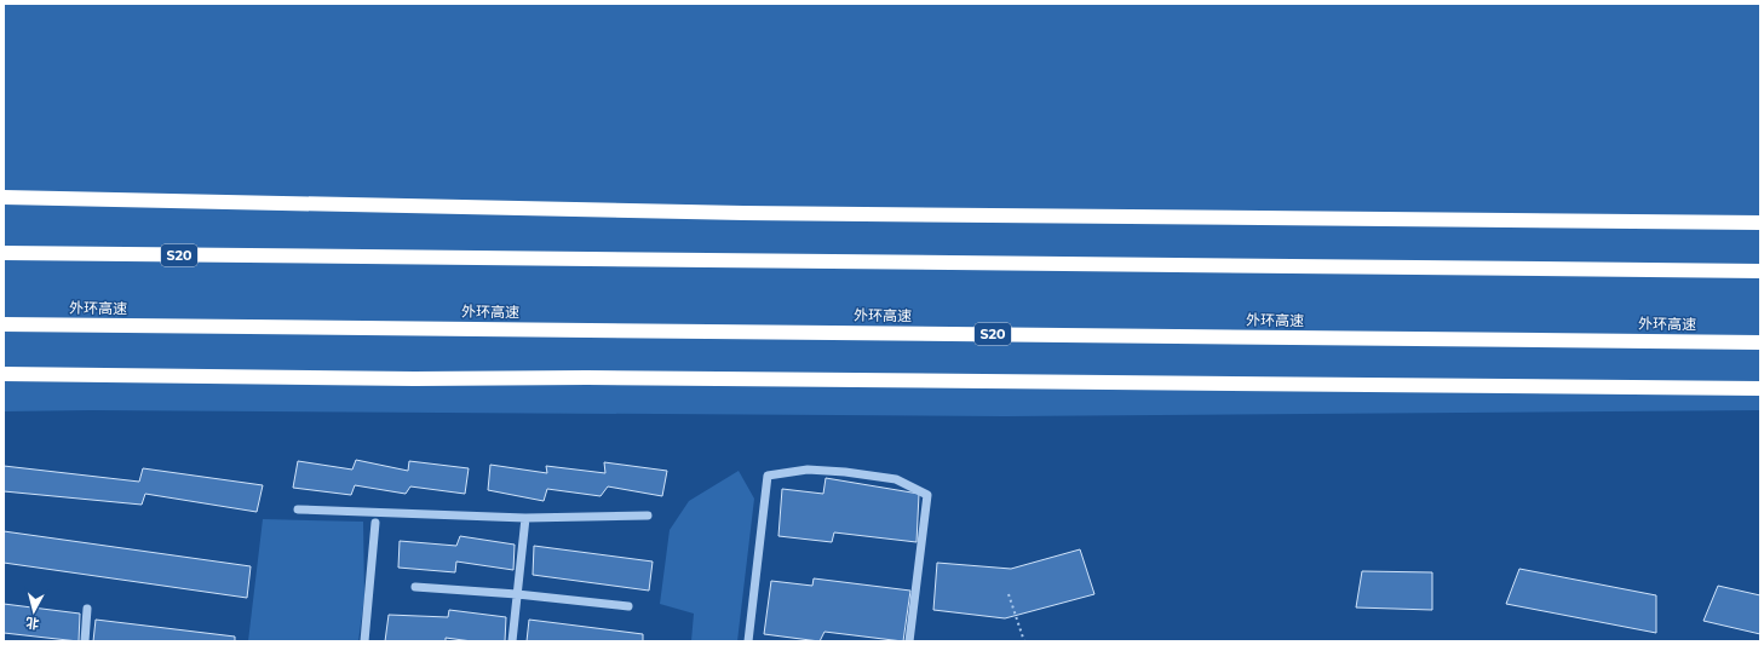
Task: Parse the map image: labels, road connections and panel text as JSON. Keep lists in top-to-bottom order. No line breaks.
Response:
{"streets":{"highway":["S20","外环高速"]},"north":"bottom"}
